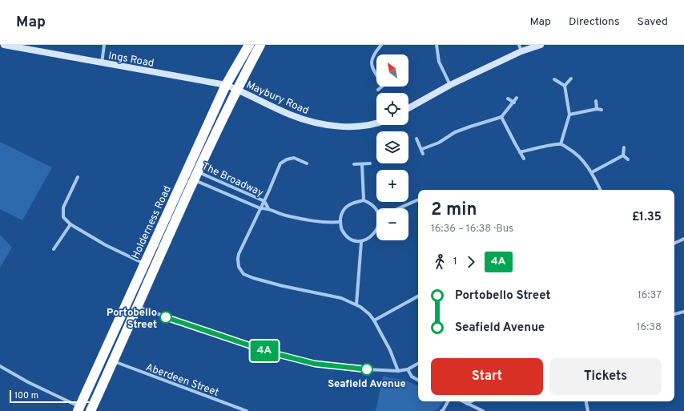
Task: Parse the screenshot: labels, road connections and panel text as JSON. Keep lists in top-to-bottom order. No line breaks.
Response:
{"streets":{"highway":["Holderness Road"],"street":["Ings Road","Maybury Road","The Broadway","Aberdeen Street"]},"crossings":[["Ings Road","Maybury Road"],["Ings Road","Holderness Road"],["The Broadway","Holderness Road"]],"places":["Portobello Street","Seafield Avenue"],"lines":["bus line 4A"],"scale_bar":"100 m","north":"top left","page":{"header":"Map","nav":["Map","Directions","Saved"],"on_map":"4A","map_buttons":["+","−"],"heading":["2 min","16:36 – 16:38 · Bus","£1.35"],"legs":["1","4A"],"list":[{"name":"Portobello Street","value":"16:37"},{"name":"Seafield Avenue","value":"16:38"}],"buttons":["Start","Tickets"],"scale":"100 m"}}
